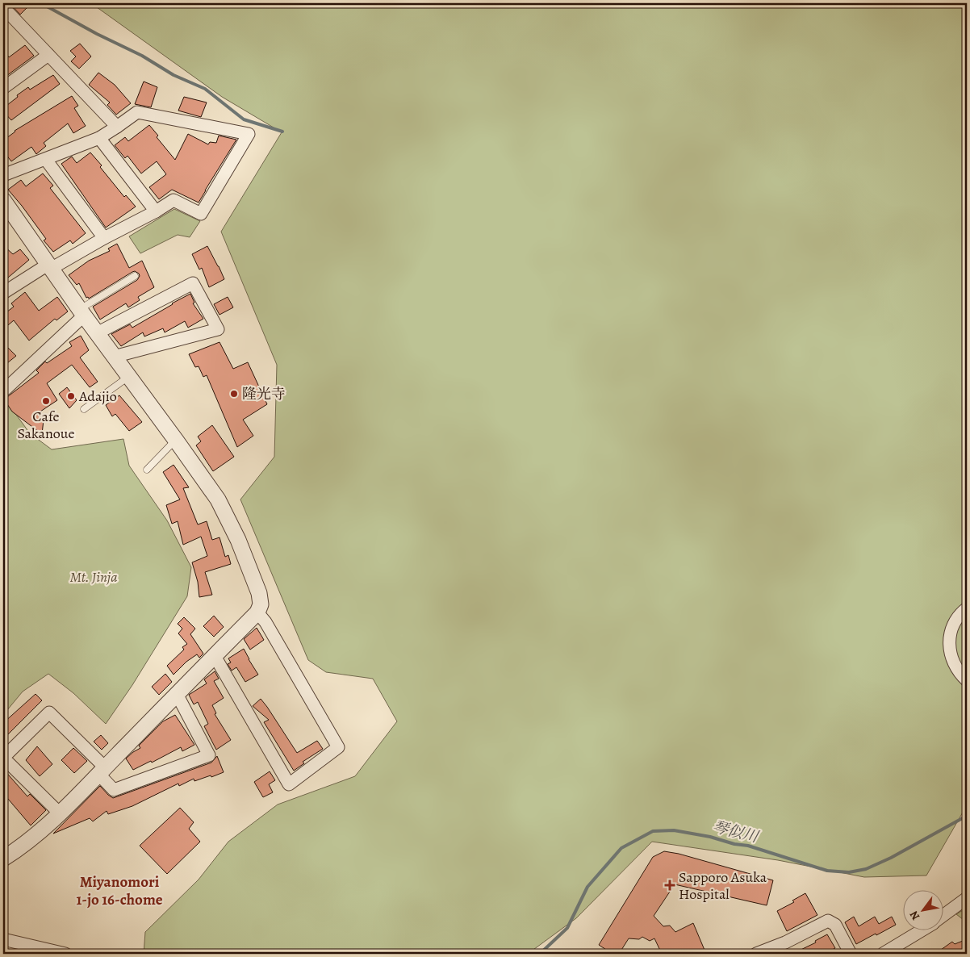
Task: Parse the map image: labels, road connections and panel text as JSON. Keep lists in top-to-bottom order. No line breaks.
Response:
{"districts":["Miyanomori 1-jo 16-chome"],"water":["琴似川"],"parks":["Mt. Jinja"],"places":{"other":["隆光寺","Adajio","Cafe Sakanoue"],"health":["Sapporo Asuka Hospital"]},"north":"bottom left"}
